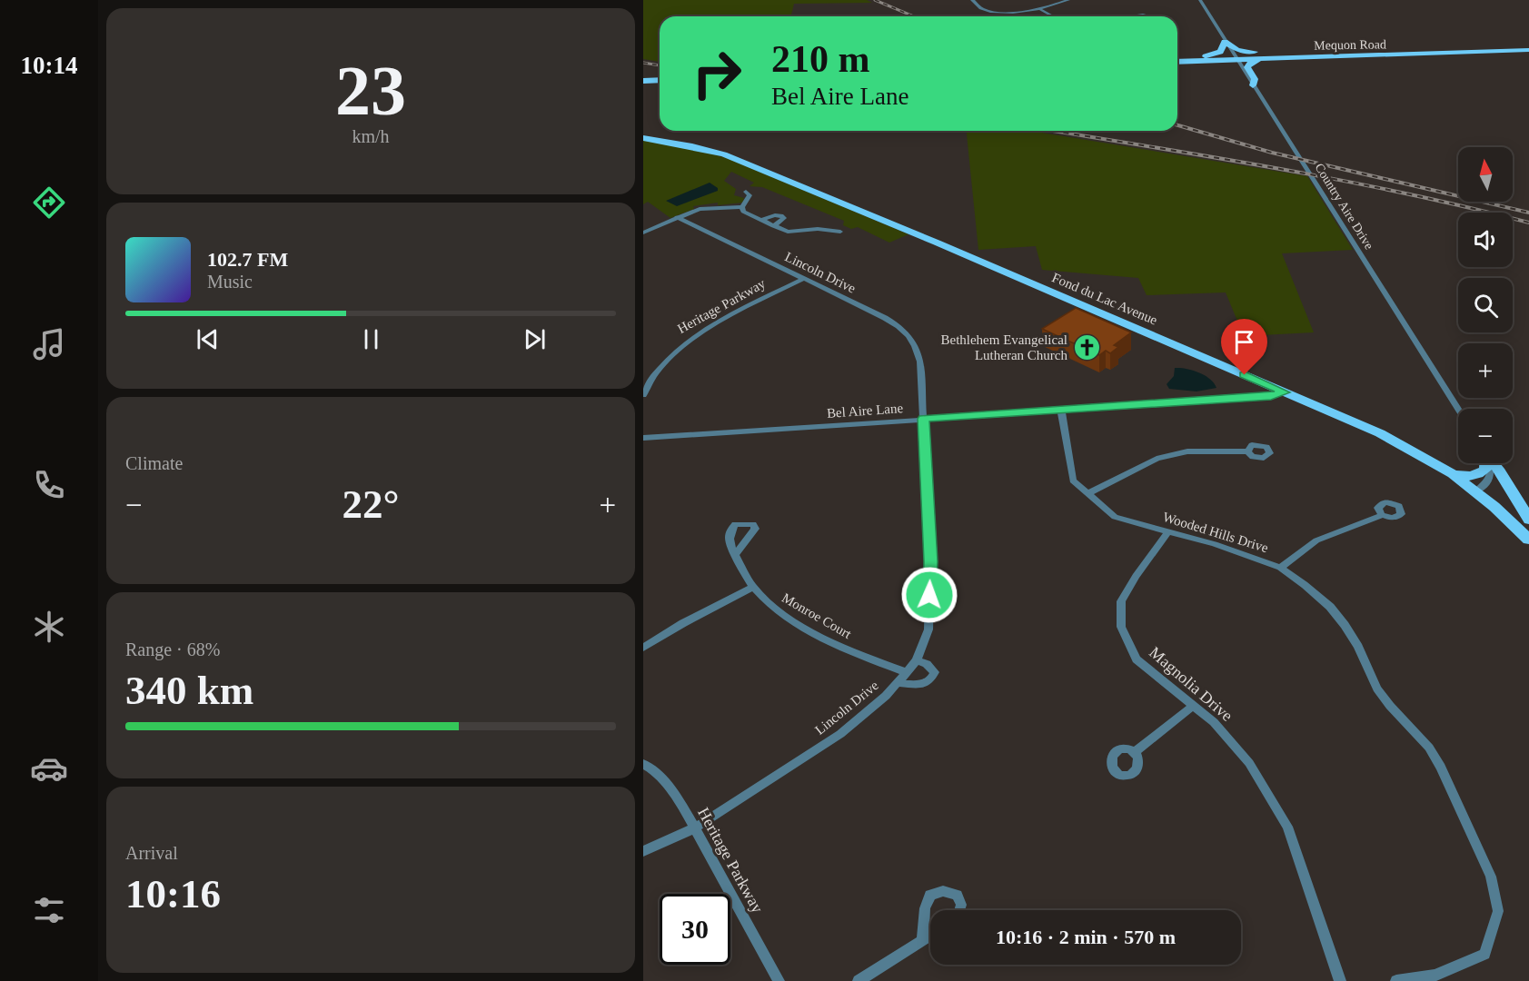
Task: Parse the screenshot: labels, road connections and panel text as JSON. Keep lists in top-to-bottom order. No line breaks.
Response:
{"streets":{"main road":["Mequon Road","Fond du Lac Avenue"],"street":["Country Aire Drive","Lincoln Drive","Heritage Parkway","Bel Aire Lane","Wooded Hills Drive","Monroe Court","Magnolia Drive"]},"crossings":[["Mequon Road","Country Aire Drive"],["Lincoln Drive","Heritage Parkway"],["Lincoln Drive","Bel Aire Lane"],["Lincoln Drive","Monroe Court"],["Fond du Lac Avenue","Bel Aire Lane"],["Bel Aire Lane","Wooded Hills Drive"],["Wooded Hills Drive","Magnolia Drive"]],"places":{"church":["Bethlehem Evangelical Lutheran Church"]},"north":"top","page":{"tabs":"10:14","tile":[["23","km/h"],"Climate",["Range · 68%","340 km"],["Arrival","10:16"]],"turn":["210 m","Bel Aire Lane"],"map_buttons":["+","−"],"song":["102.7 FM","Music"],"heat":["−","22°","+"],"limit":"30","trip":"10:16 · 2 min · 570 m"}}
